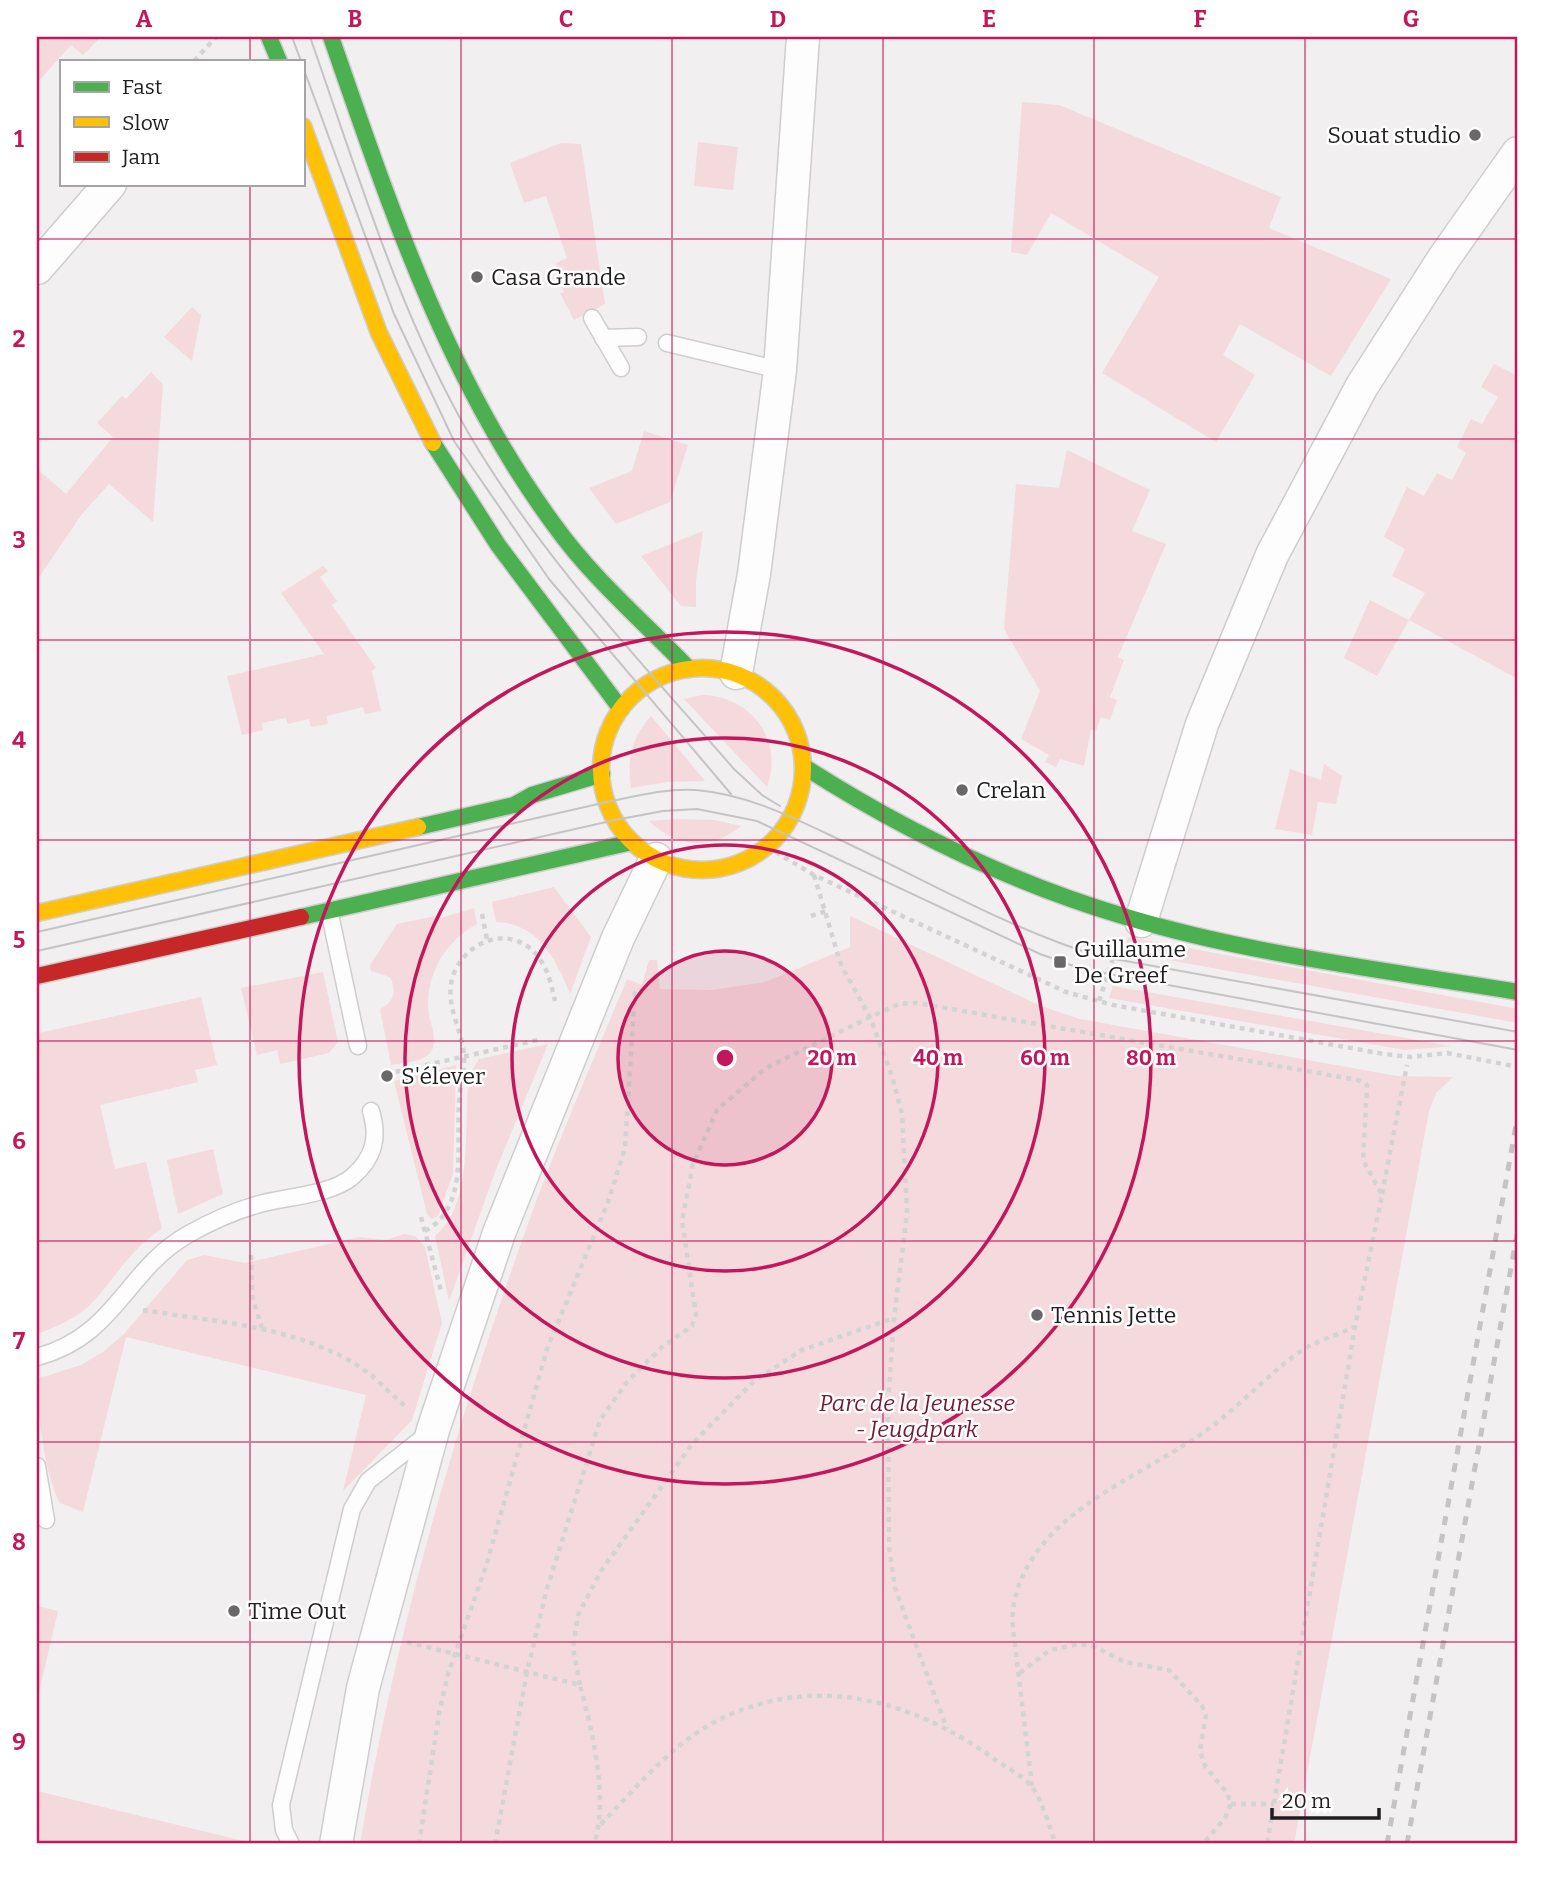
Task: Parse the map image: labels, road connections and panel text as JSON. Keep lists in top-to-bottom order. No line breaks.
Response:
{"parks":["Parc de la Jeunesse - Jeugdpark"],"places":{"other":["Souat studio","Casa Grande","Crelan","S'élever","Tennis Jette","Time Out"],"transit":["Guillaume De Greef"]},"legend":["Fast","Slow","Jam"],"scale_bar":"20 m","grid":{"columns":["A","B","C","D","E","F","G"],"rows":["1","2","3","4","5","6","7","8","9"]},"rings":["20 m","40 m","60 m","80 m"]}
